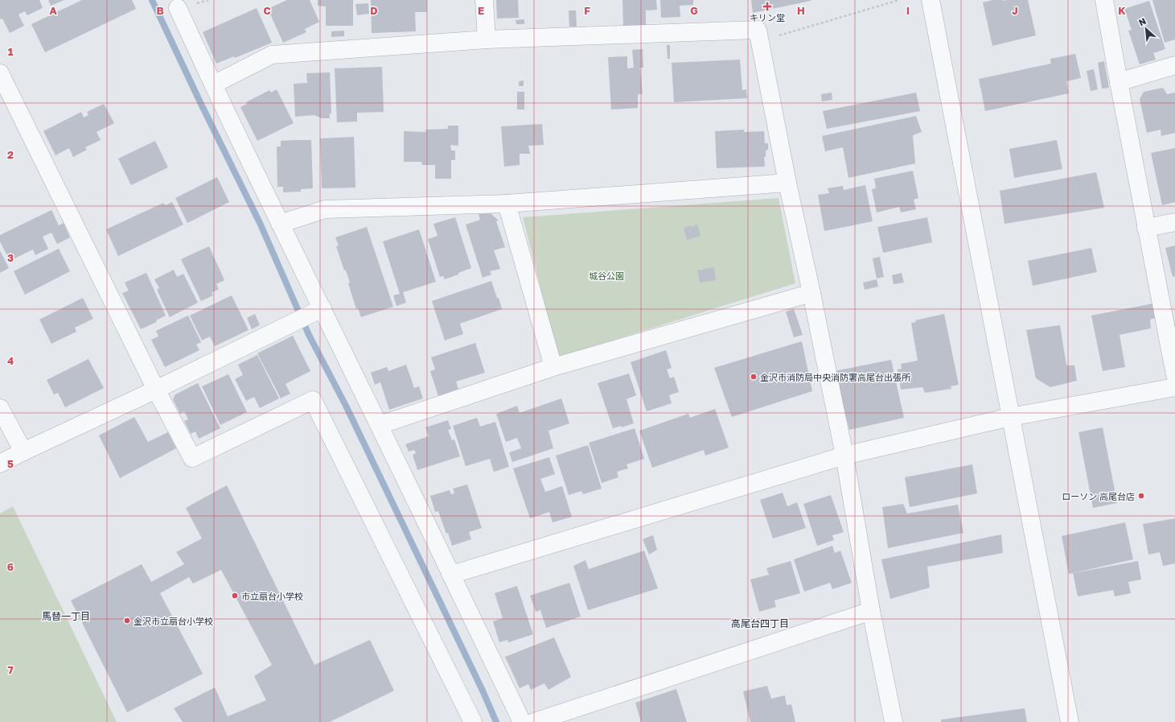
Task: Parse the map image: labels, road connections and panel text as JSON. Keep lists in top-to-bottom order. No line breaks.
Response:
{"districts":["馬替一丁目","高尾台四丁目"],"parks":["城谷公園"],"places":{"health":["キリン堂"],"other":["金沢市消防局中央消防署高尾台出張所","ローソン 高尾台店","市立扇台小学校","金沢市立扇台小学校"]},"north":"top left","grid":{"columns":["A","B","C","D","E","F","G","H","I","J","K"],"rows":["1","2","3","4","5","6","7"]}}
